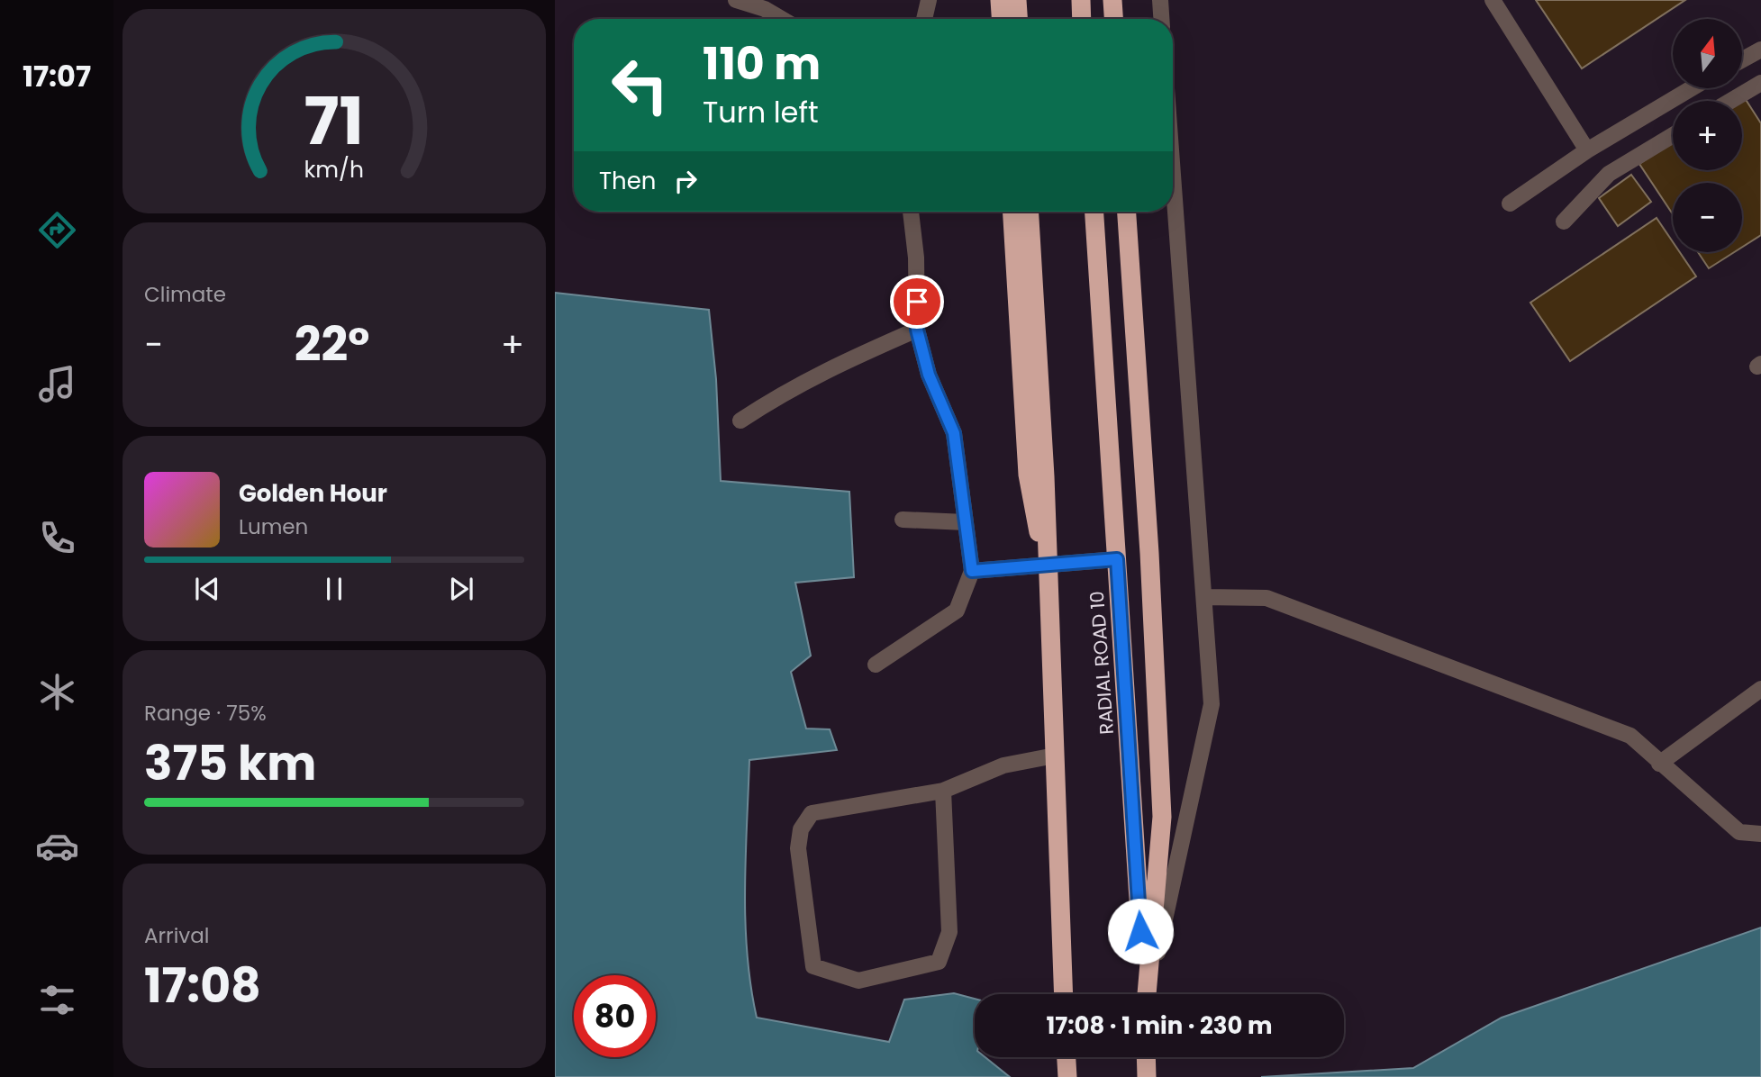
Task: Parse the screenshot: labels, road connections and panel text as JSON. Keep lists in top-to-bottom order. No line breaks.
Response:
{"streets":{"highway":["RADIAL ROAD 10"]},"north":"top","page":{"tabs":"17:07","map_buttons":["+","−"],"turn":["110 m","Turn left"],"then":"Then","tile":["Climate",["Range · 75%","375 km"],["Arrival","17:08"]],"heat":["−","22°","+"],"song":["Golden Hour","Lumen"],"limit":"80","trip":"17:08 · 1 min · 230 m","gauge":["71","km/h"]}}
